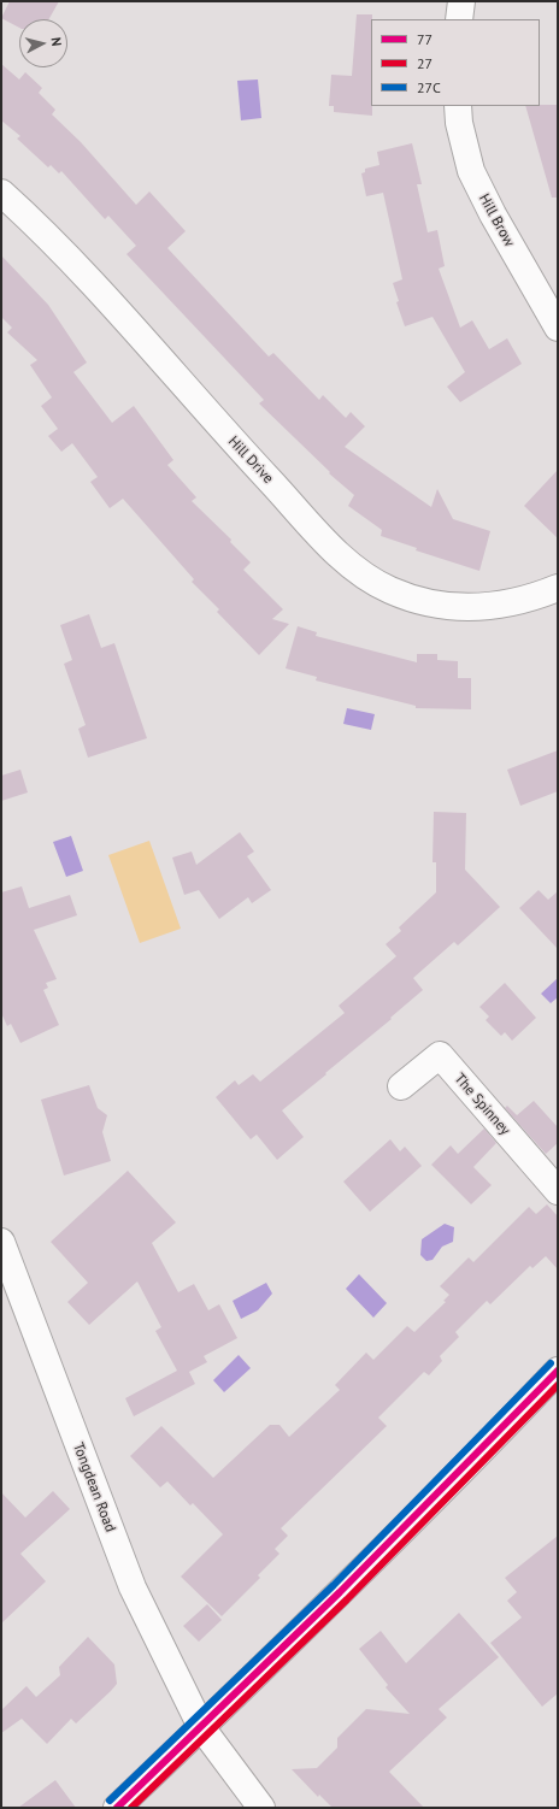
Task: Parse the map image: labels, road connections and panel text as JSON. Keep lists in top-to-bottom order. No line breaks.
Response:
{"streets":{"street":["Hill Brow","Hill Drive","The Spinney","Tongdean Road"]},"lines":["transit line 27C","transit line 77","transit line 27"],"legend":["77","27","27C"],"north":"right"}
